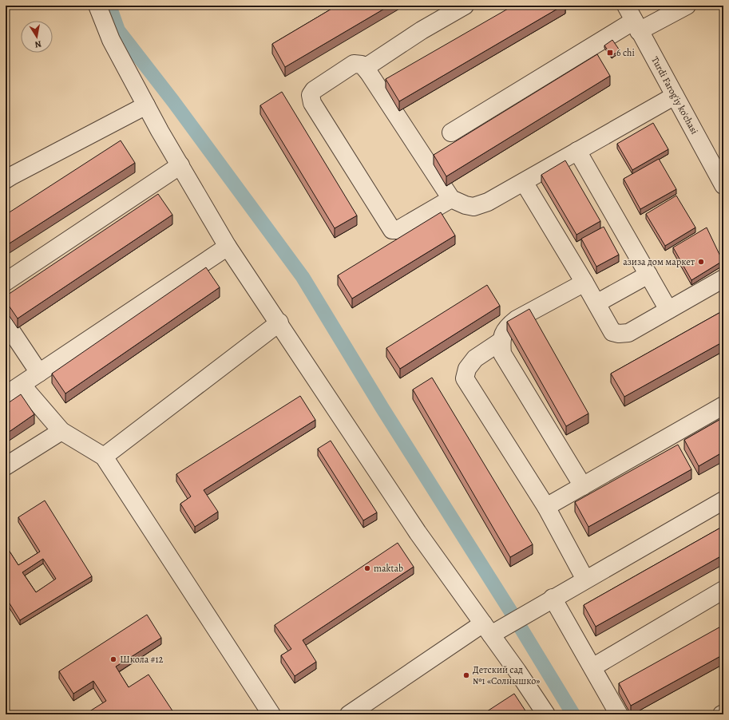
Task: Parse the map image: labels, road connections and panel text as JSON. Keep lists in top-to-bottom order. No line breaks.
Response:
{"streets":{"street":["Turdi Farog'iy ko'chasi"]},"places":{"transit":["6 chi"],"other":["азиза дом маркет","maktab","Школа #12","Детский сад №1 «Солнышко»"]},"north":"bottom"}
